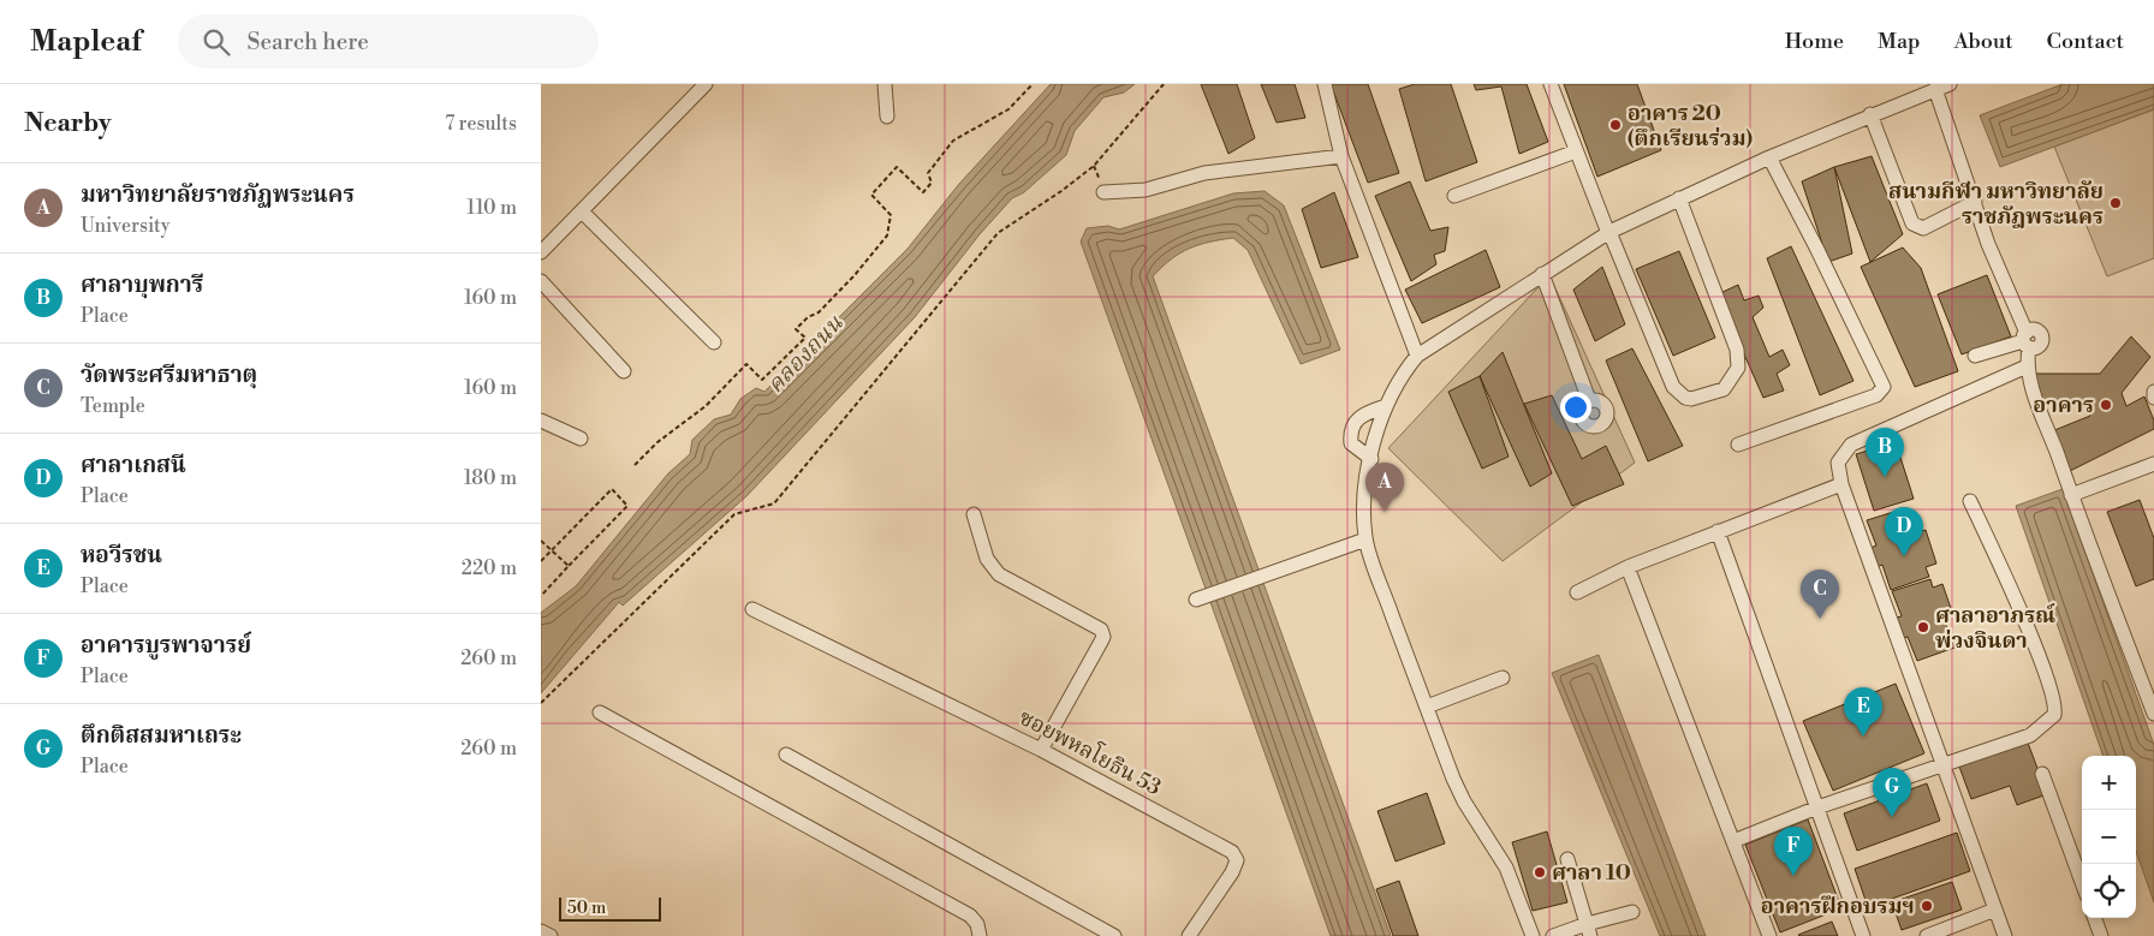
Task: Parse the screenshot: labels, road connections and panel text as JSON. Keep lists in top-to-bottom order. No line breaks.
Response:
{"streets":{"street":["ซอยพหลโยธิน 53"]},"water":["คลองถนน"],"places":["อาคาร 20 (ตึกเรียนร่วม)","สนามกีฬา มหาวิทยาลัย ราชภัฎพระนคร","อาคาร","ศาลาอาภรณ์ พ่วงจินดา","ศาลา 10","อาคารฝึกอบรมฯ"],"scale_bar":"50 m","page":{"header":"Mapleaf","search":"Search here","nav":["Home","Map","About","Contact"],"heading":["Nearby","7 results"],"list":[{"mark":"A","name":"มหาวิทยาลัยราชภัฏพระนคร","note":"University","value":"110 m"},{"mark":"B","name":"ศาลาบุพการี","note":"Place","value":"160 m"},{"mark":"C","name":"วัดพระศรีมหาธาตุ","note":"Temple","value":"160 m"},{"mark":"D","name":"ศาลาเกสนี","note":"Place","value":"180 m"},{"mark":"E","name":"หอวีรชน","note":"Place","value":"220 m"},{"mark":"F","name":"อาคารบูรพาจารย์","note":"Place","value":"260 m"},{"mark":"G","name":"ตึกติสสมหาเถระ","note":"Place","value":"260 m"}],"pins":["B","A","D","C","E","G","F"],"map_buttons":["+","−"],"scale":"50 m"}}
